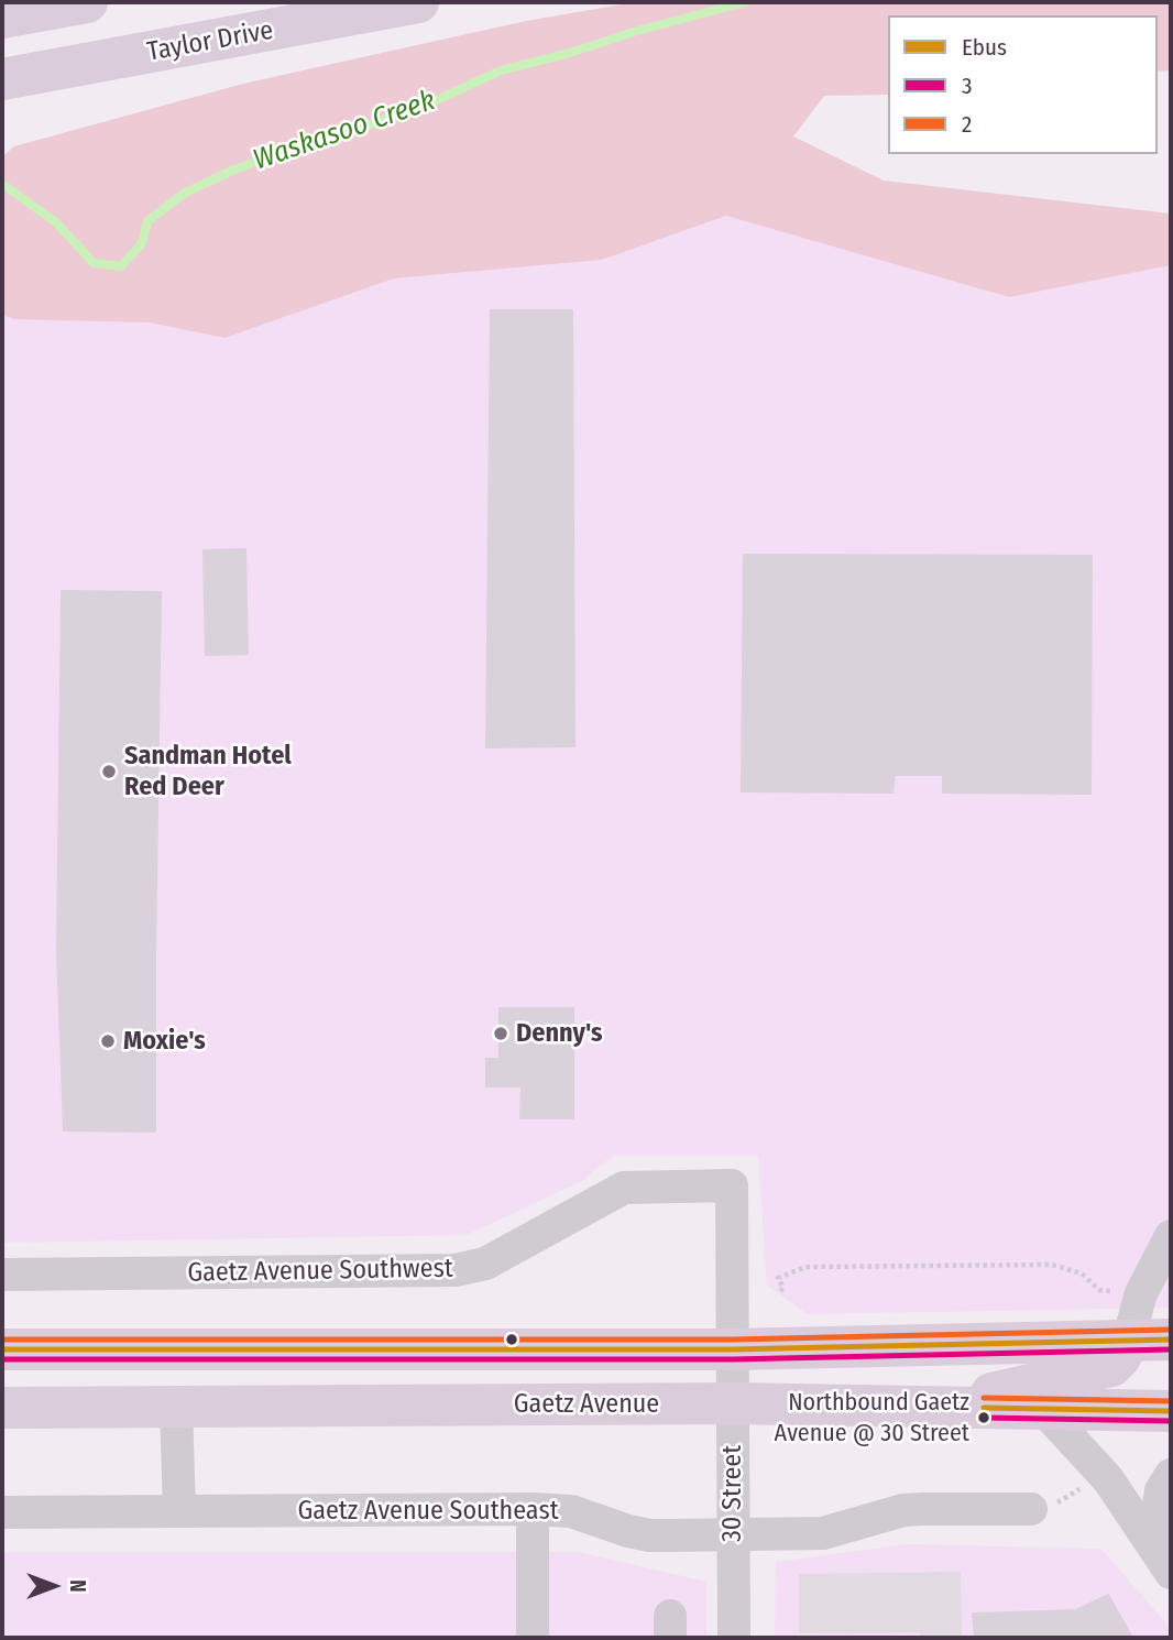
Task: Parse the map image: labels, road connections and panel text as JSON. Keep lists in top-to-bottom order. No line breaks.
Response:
{"streets":{"main road":["Taylor Drive","Gaetz Avenue"],"street":["Gaetz Avenue Southwest","30 Street","Gaetz Avenue Southeast"]},"crossings":[["Gaetz Avenue Southwest","Gaetz Avenue"],["Gaetz Avenue Southwest","30 Street"],["Gaetz Avenue","30 Street"],["30 Street","Gaetz Avenue Southeast"]],"water":["Waskasoo Creek"],"places":["Sandman Hotel Red Deer","Denny's","Moxie's","Northbound Gaetz Avenue @ 30 Street"],"lines":["transit line 2","transit line Ebus","transit line 3"],"legend":["Ebus","3","2"],"north":"right"}
